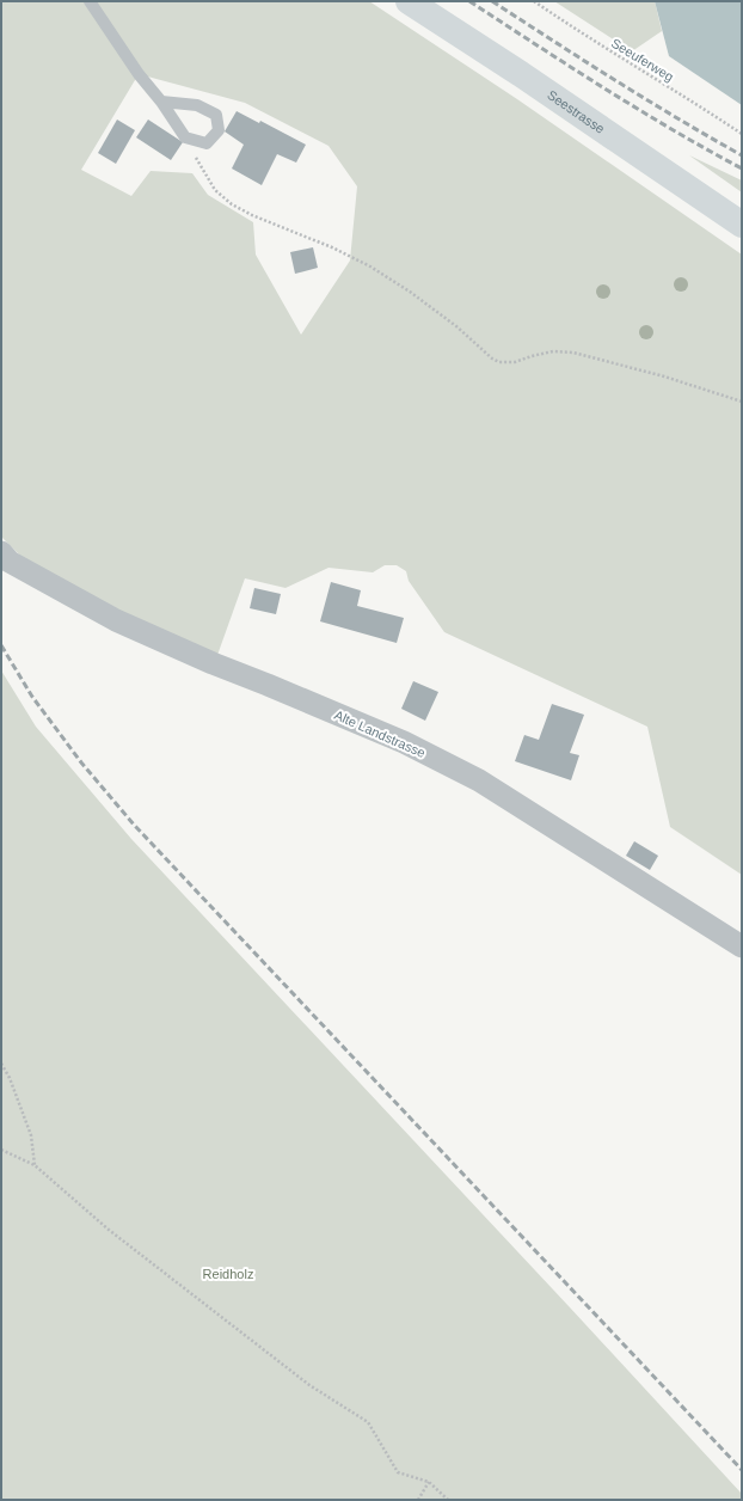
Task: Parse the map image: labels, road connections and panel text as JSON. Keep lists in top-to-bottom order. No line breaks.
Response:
{"streets":{"main road":["Seestrasse"],"street":["Alte Landstrasse"],"path":["Seeuferweg"]},"parks":["Reidholz"]}
